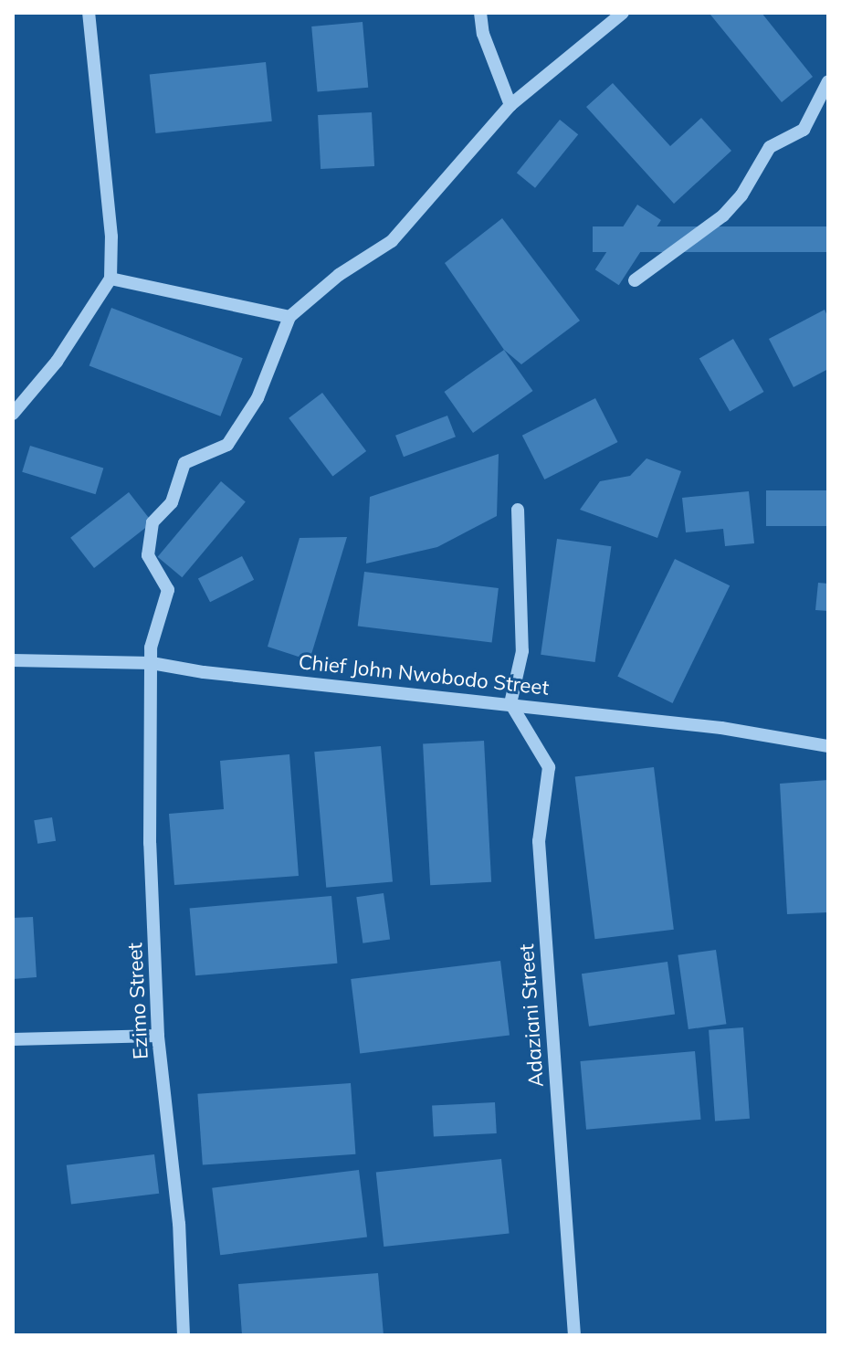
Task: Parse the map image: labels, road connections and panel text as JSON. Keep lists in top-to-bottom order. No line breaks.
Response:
{"streets":{"street":["Chief John Nwobodo Street","Ezimo Street","Adaziani Street"]},"crossings":[["Chief John Nwobodo Street","Ezimo Street"],["Chief John Nwobodo Street","Adaziani Street"]]}
